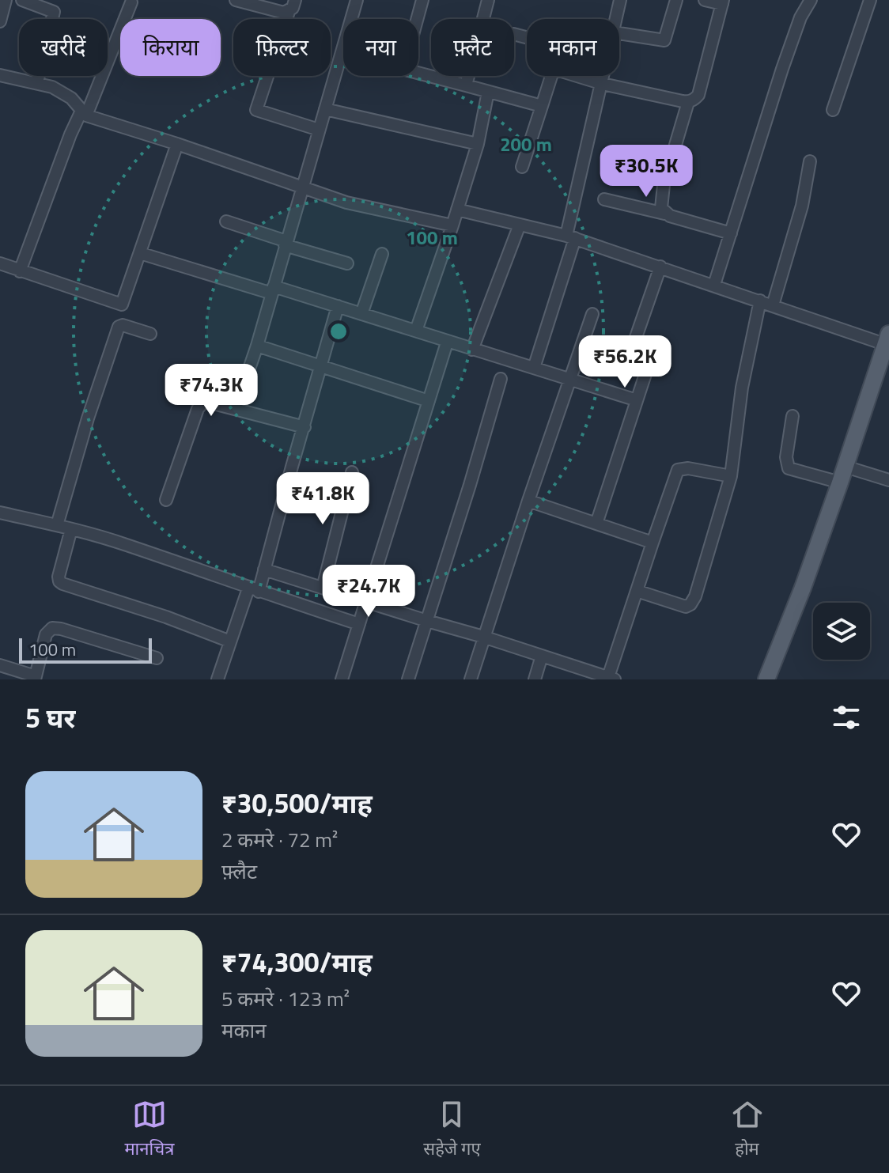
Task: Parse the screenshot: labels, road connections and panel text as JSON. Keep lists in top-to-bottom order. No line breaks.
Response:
{"scale_bar":"100 m","page":{"chip":["खरीदें","किराया","फ़िल्टर","नया","फ़्लैट","मकान"],"price":["₹30.5K","₹56.2K","₹74.3K","₹41.8K","₹24.7K"],"scale":"100 m","heading":"5 घर","list":[{"name":"₹30,500/माह","note":"2 कमरे · 72 m² · फ़्लैट"},{"name":"₹74,300/माह","note":"5 कमरे · 123 m² · मकान"}],"tabs":["मानचित्र","सहेजे गए","होम"]},"rings":["200 m","100 m"]}
